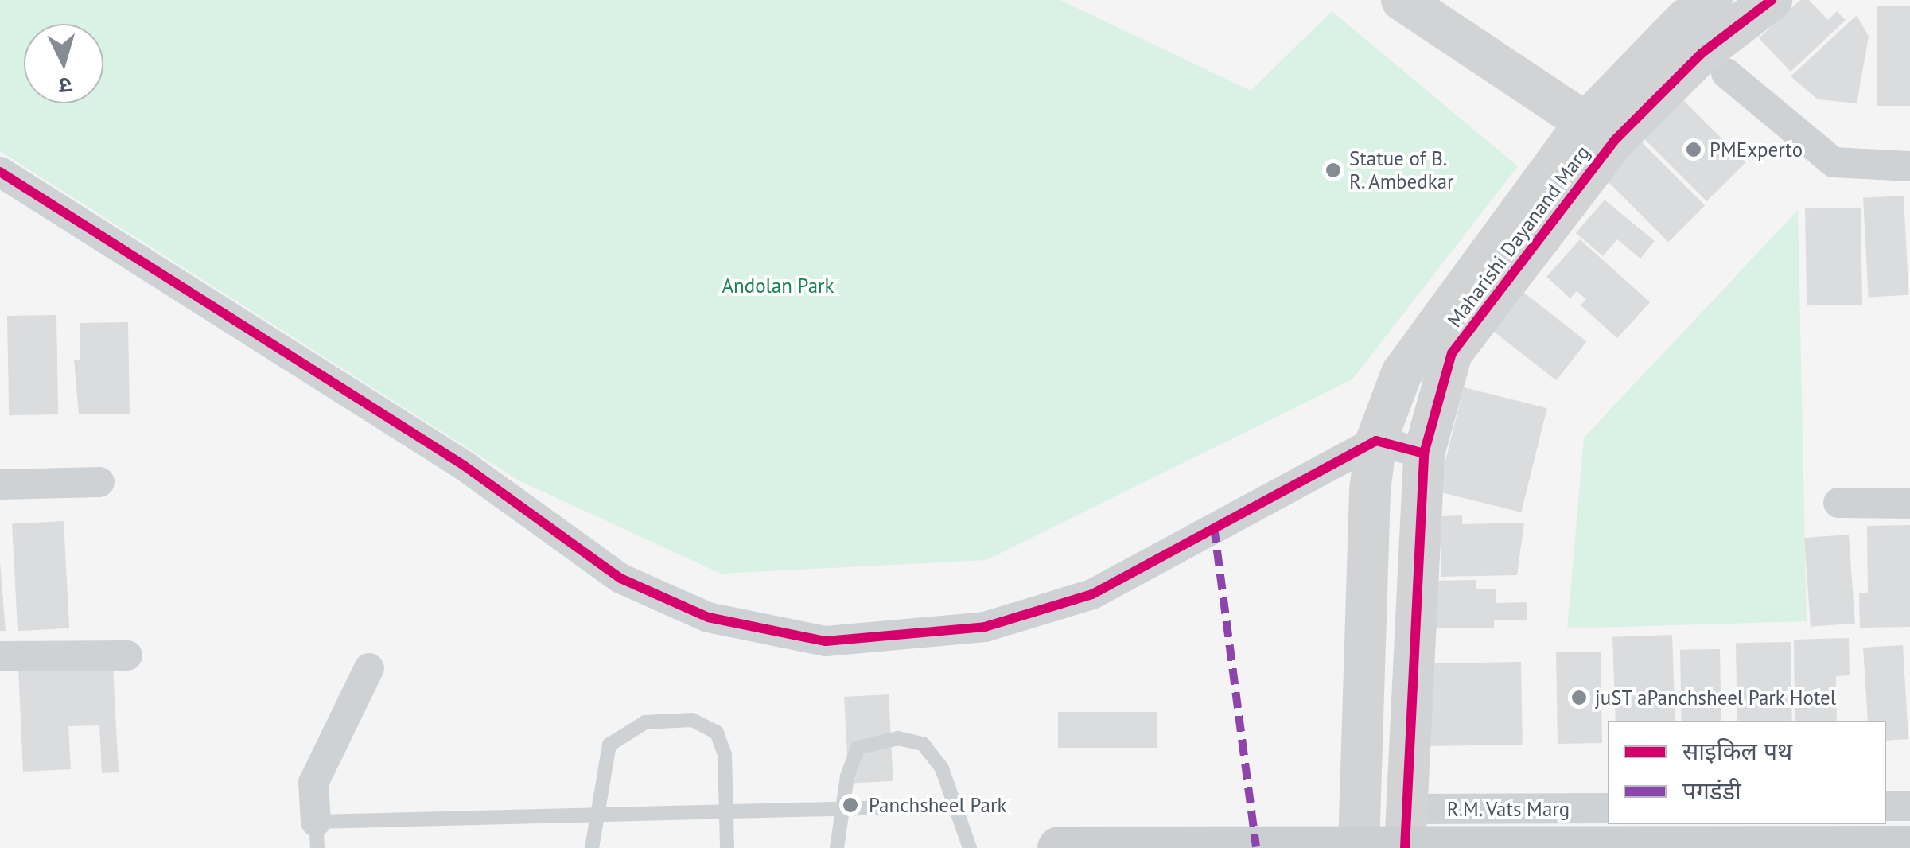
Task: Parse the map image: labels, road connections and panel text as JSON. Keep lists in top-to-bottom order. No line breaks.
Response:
{"streets":{"street":["Maharishi Dayanand Marg","R.M. Vats Marg"]},"crossings":[["Maharishi Dayanand Marg","R.M. Vats Marg"]],"parks":["Andolan Park"],"places":["PMExperto","Statue of B. R. Ambedkar","juST aPanchsheel Park Hotel","Panchsheel Park"],"legend":["साइकिल पथ","पगडंडी"],"north":"bottom"}
